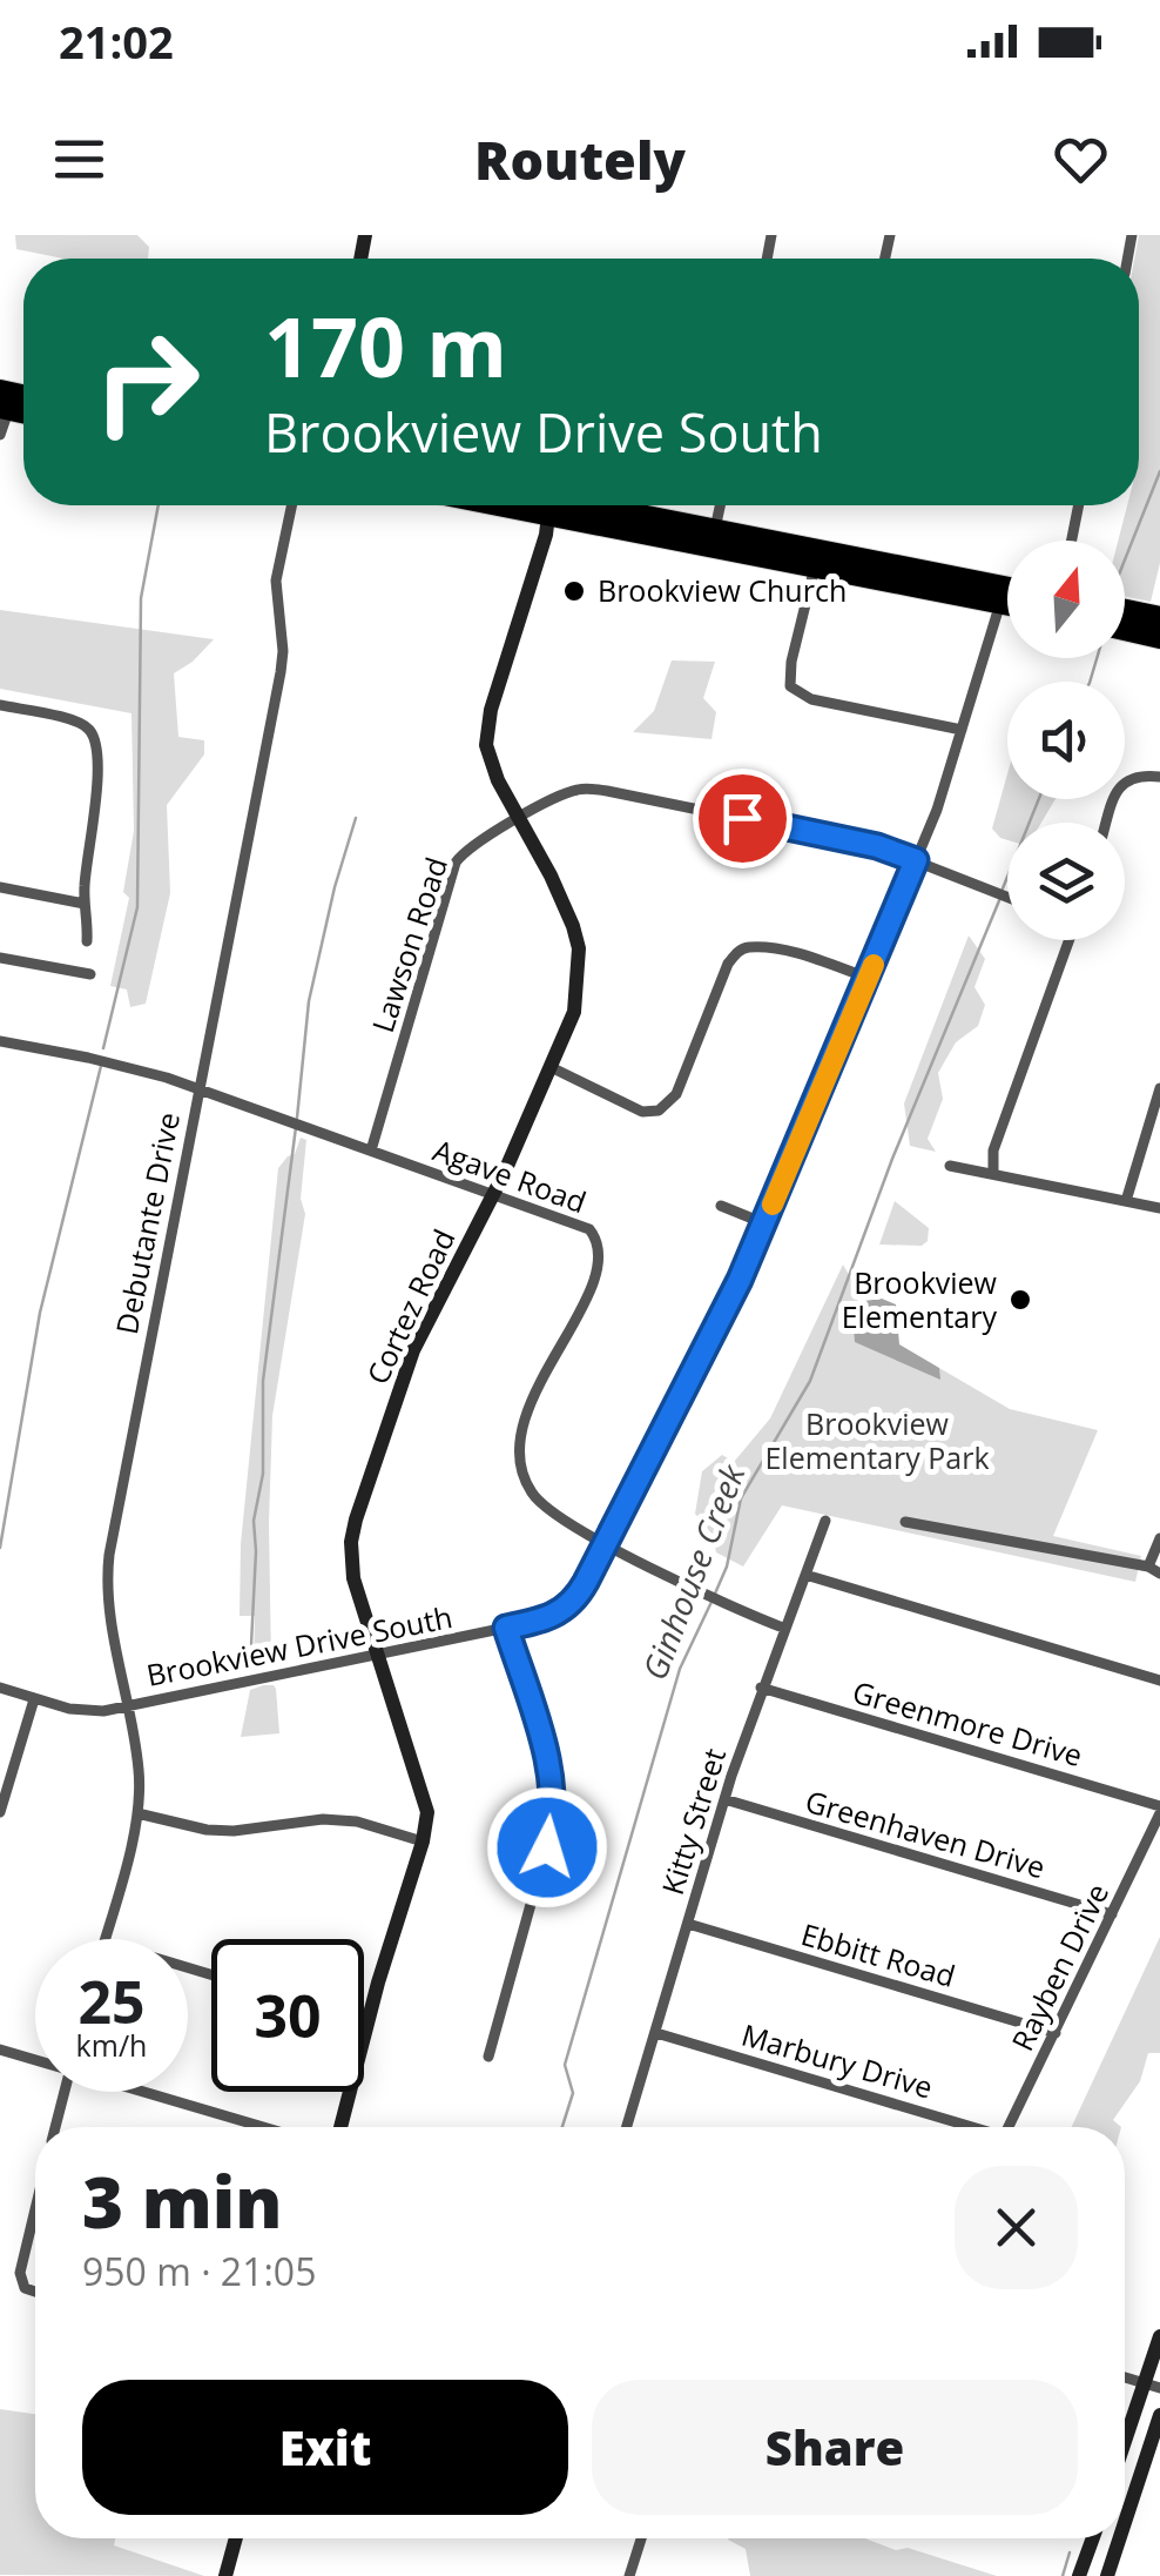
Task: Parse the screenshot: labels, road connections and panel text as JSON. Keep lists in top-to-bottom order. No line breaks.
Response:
{"streets":{"street":["Lawson Road","Agave Road","Debutante Drive","Cortez Road","Brookview Drive South","Greenmore Drive","Kitty Street","Greenhaven Drive","Ebbitt Road","Rayben Drive","Marbury Drive"]},"crossings":[["Lawson Road","Agave Road"],["Lawson Road","Cortez Road"],["Lawson Road","Brookview Drive South"],["Agave Road","Debutante Drive"],["Agave Road","Cortez Road"],["Agave Road","Brookview Drive South"],["Agave Road","Kitty Street"],["Debutante Drive","Brookview Drive South"],["Cortez Road","Brookview Drive South"],["Greenmore Drive","Kitty Street"],["Greenmore Drive","Rayben Drive"],["Kitty Street","Greenhaven Drive"],["Kitty Street","Ebbitt Road"],["Kitty Street","Marbury Drive"],["Greenhaven Drive","Rayben Drive"],["Ebbitt Road","Rayben Drive"]],"water":["Ginhouse Creek"],"parks":["Brookview Elementary Park"],"places":["Brookview Church","Brookview Elementary"],"north":"top","page":{"status":"21:02","header":"Routely","turn":["170 m","Brookview Drive South"],"speed":"25 km/h","limit":"30","heading":["3 min","950 m · 21:05"],"buttons":["Exit","Share"]}}
